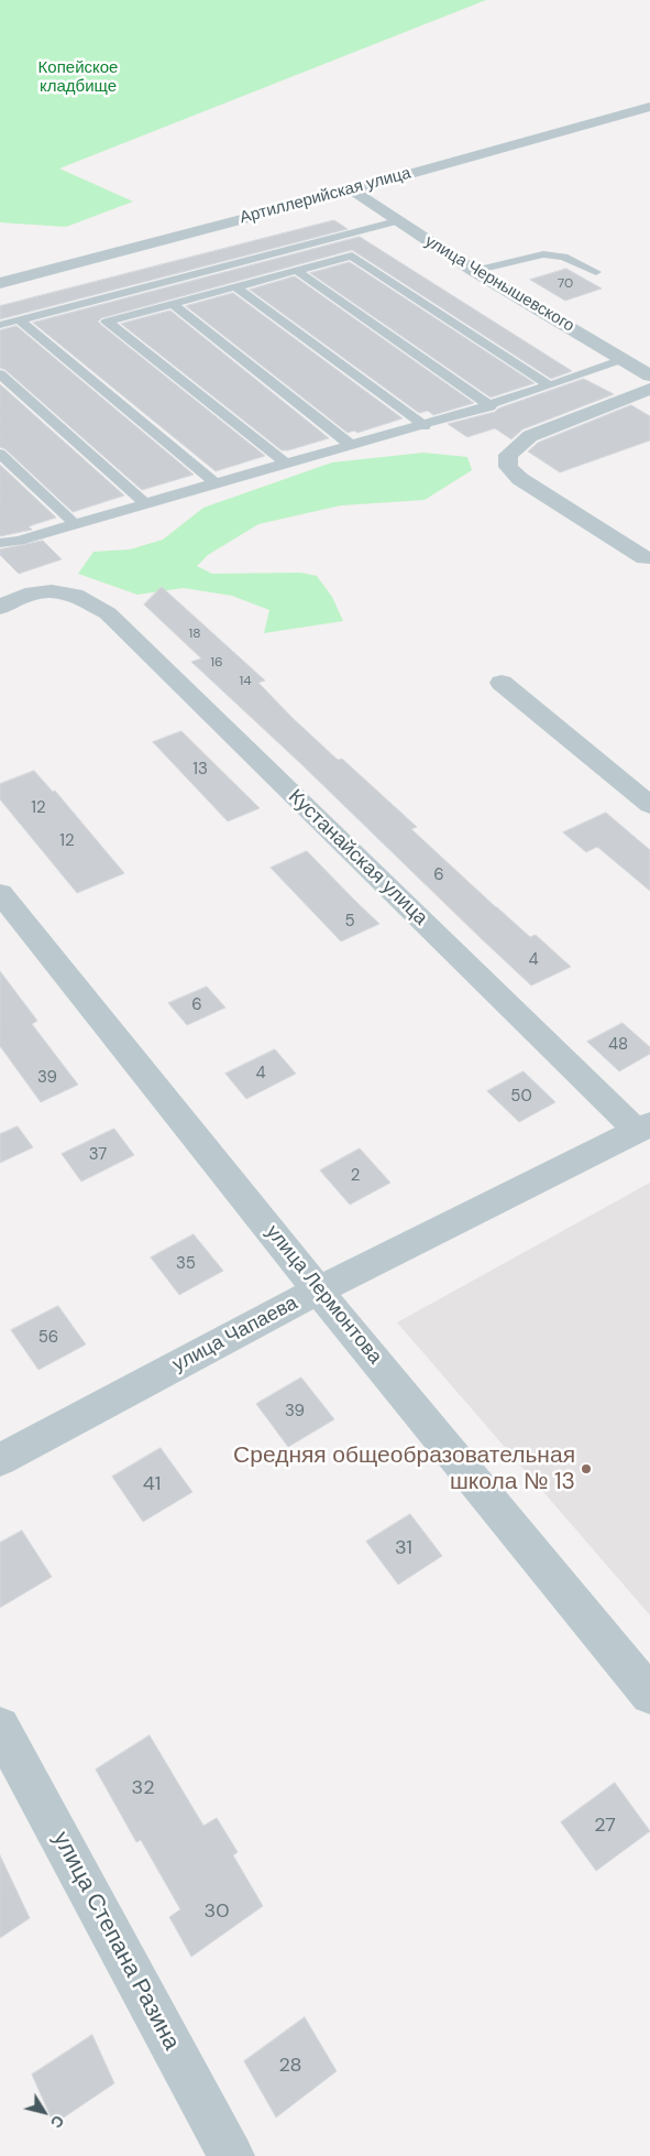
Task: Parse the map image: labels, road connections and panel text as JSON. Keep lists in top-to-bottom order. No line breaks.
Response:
{"streets":{"street":["Артиллерийская улица","улица Чернышевского","Кустанайская улица","улица Лермонтова","улица Чапаева","улица Степана Разина"]},"crossings":[["Артиллерийская улица","улица Чернышевского"],["Кустанайская улица","улица Чапаева"],["улица Лермонтова","улица Чапаева"]],"parks":["Копейское кладбище"],"places":["Средняя общеобразовательная школа № 13"],"house_numbers":["70","18","16","14","13","12","12","6","5","4","6","48","4","39","50","37","2","35","56","39","41","31","32","27","30","28"],"north":"bottom right"}
